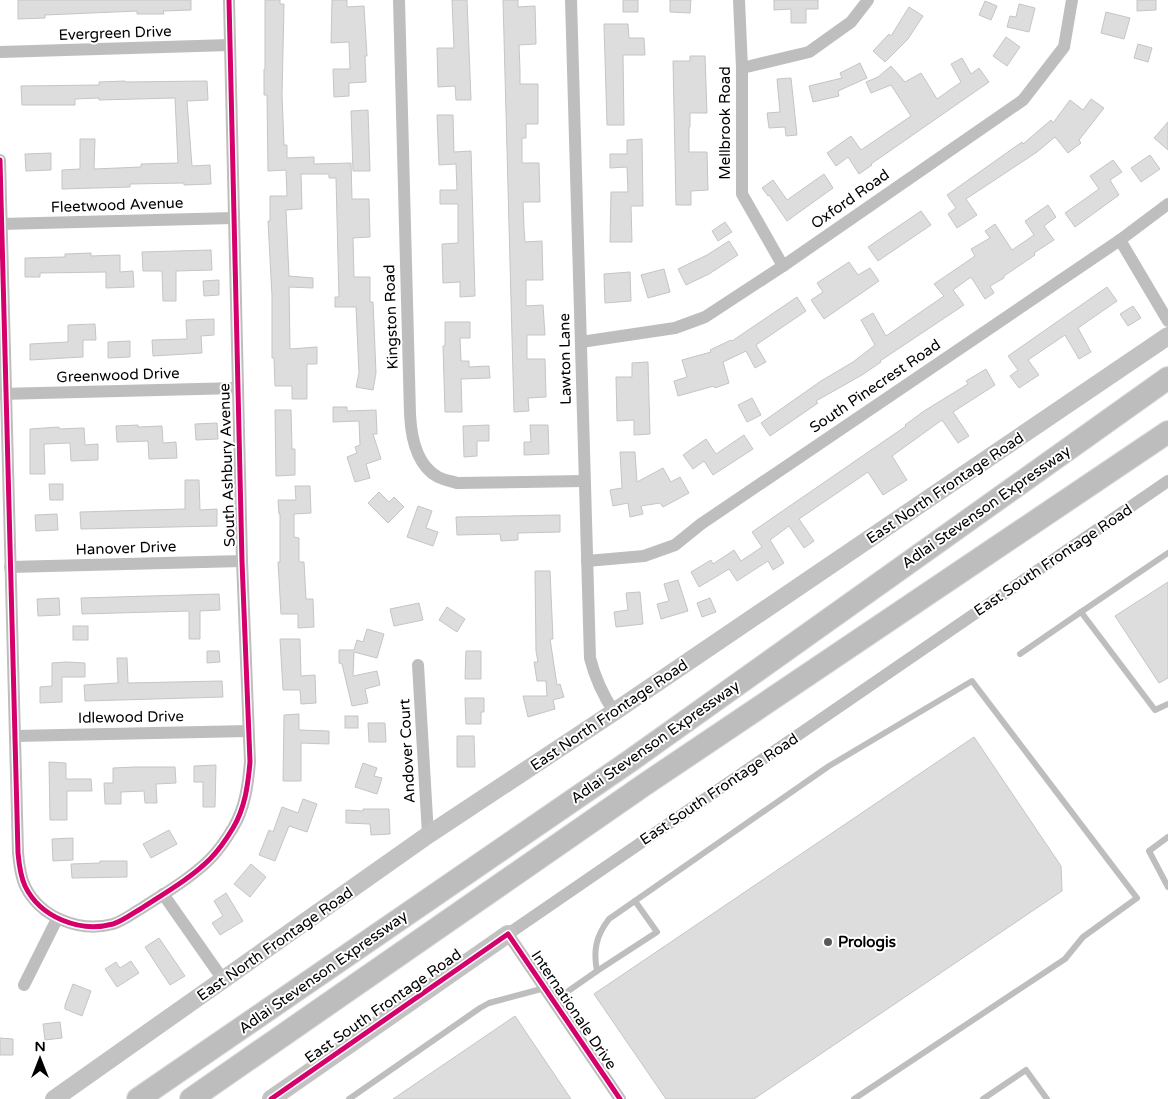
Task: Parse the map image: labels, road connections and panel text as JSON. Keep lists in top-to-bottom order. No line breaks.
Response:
{"streets":{"highway":["Adlai Stevenson Expressway"],"street":["Evergreen Drive","Mellbrook Road","Oxford Road","Fleetwood Avenue","Kingston Road","Lawton Lane","Greenwood Drive","South Pinecrest Road","South Ashbury Avenue","East North Frontage Road","Hanover Drive","East South Frontage Road","Idlewood Drive","Andover Court","Internationale Drive"]},"crossings":[["Evergreen Drive","South Ashbury Avenue"],["Mellbrook Road","Oxford Road"],["Oxford Road","Lawton Lane"],["Fleetwood Avenue","South Ashbury Avenue"],["Kingston Road","Lawton Lane"],["Lawton Lane","South Pinecrest Road"],["Lawton Lane","East North Frontage Road"],["Greenwood Drive","South Ashbury Avenue"],["South Ashbury Avenue","Hanover Drive"],["South Ashbury Avenue","Idlewood Drive"],["East North Frontage Road","Andover Court"],["East South Frontage Road","Internationale Drive"]],"places":["Prologis"],"north":"top"}
